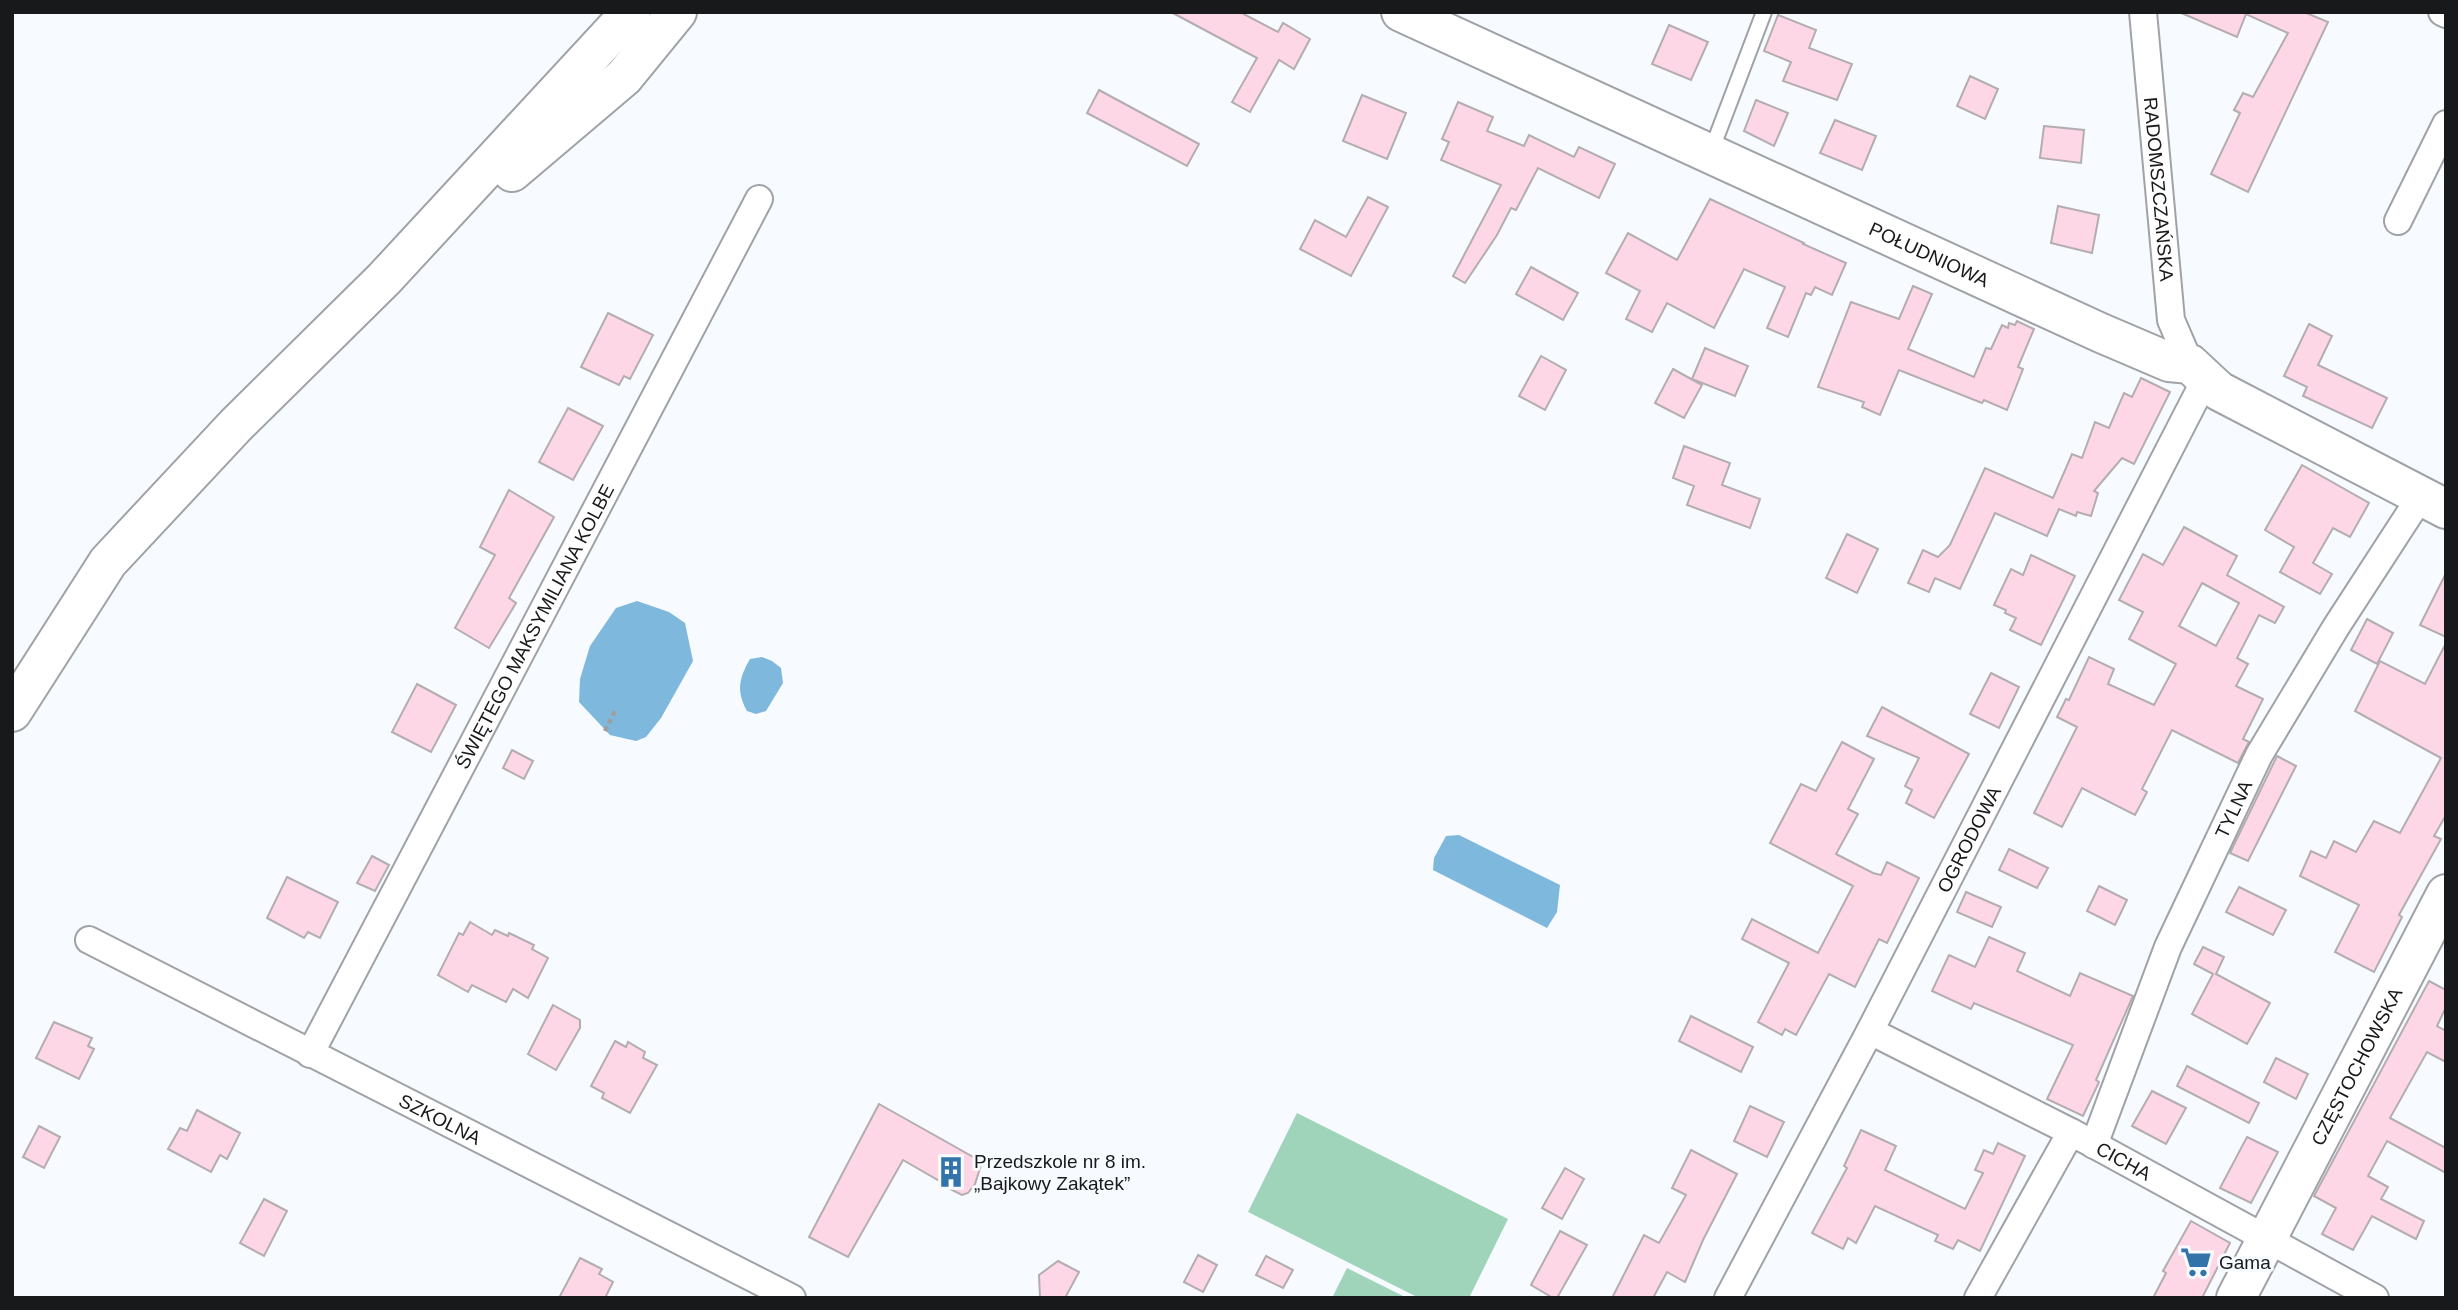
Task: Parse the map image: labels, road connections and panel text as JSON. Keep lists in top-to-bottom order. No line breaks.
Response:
{"streets":{"street":["RADOMSZCZAŃSKA","POŁUDNIOWA","ŚWIĘTEGO MAKSYMILIANA KOLBE","TYLNA","OGRODOWA","CZĘSTOCHOWSKA","SZKOLNA","CICHA"]},"crossings":[["RADOMSZCZAŃSKA","POŁUDNIOWA"],["RADOMSZCZAŃSKA","OGRODOWA"],["POŁUDNIOWA","TYLNA"],["POŁUDNIOWA","OGRODOWA"],["ŚWIĘTEGO MAKSYMILIANA KOLBE","SZKOLNA"],["TYLNA","CICHA"],["OGRODOWA","CICHA"],["CZĘSTOCHOWSKA","CICHA"]],"places":{"building":["Przedszkole nr 8 im. „Bajkowy Zakątek”"],"supermarket":["Gama"]}}
